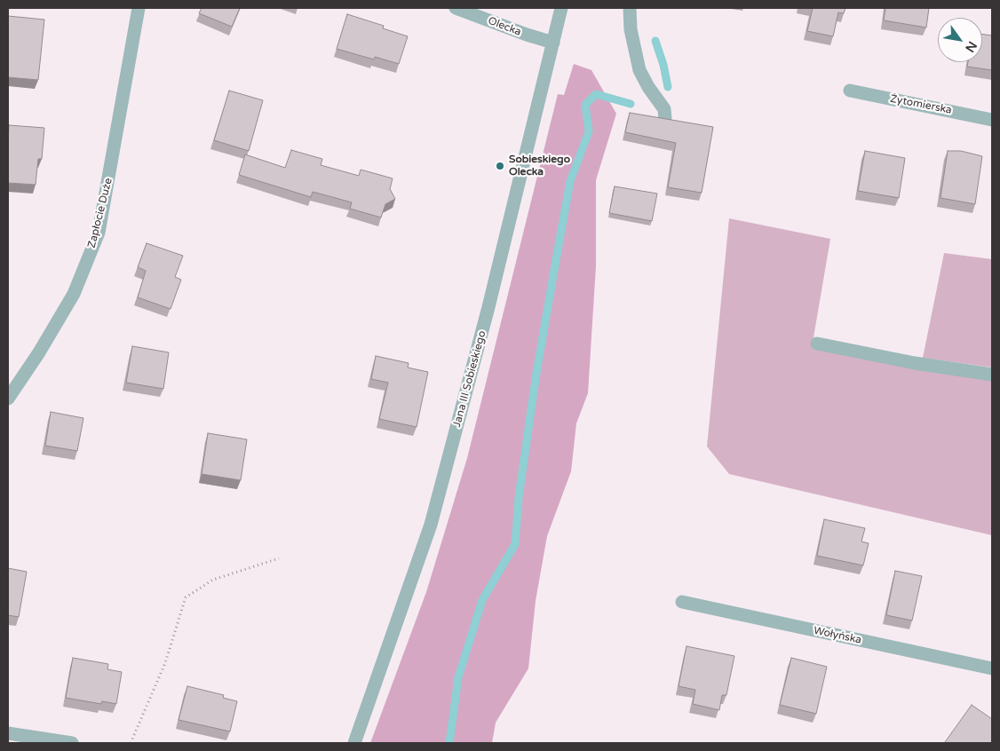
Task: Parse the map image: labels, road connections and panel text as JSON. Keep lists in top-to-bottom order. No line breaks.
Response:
{"streets":{"street":["Olecka","Żytomierska","Zapłocie Duże","Jana III Sobieskiego","Wołyńska"]},"crossings":[["Olecka","Jana III Sobieskiego"]],"places":["Sobieskiego Olecka"],"north":"bottom right"}
